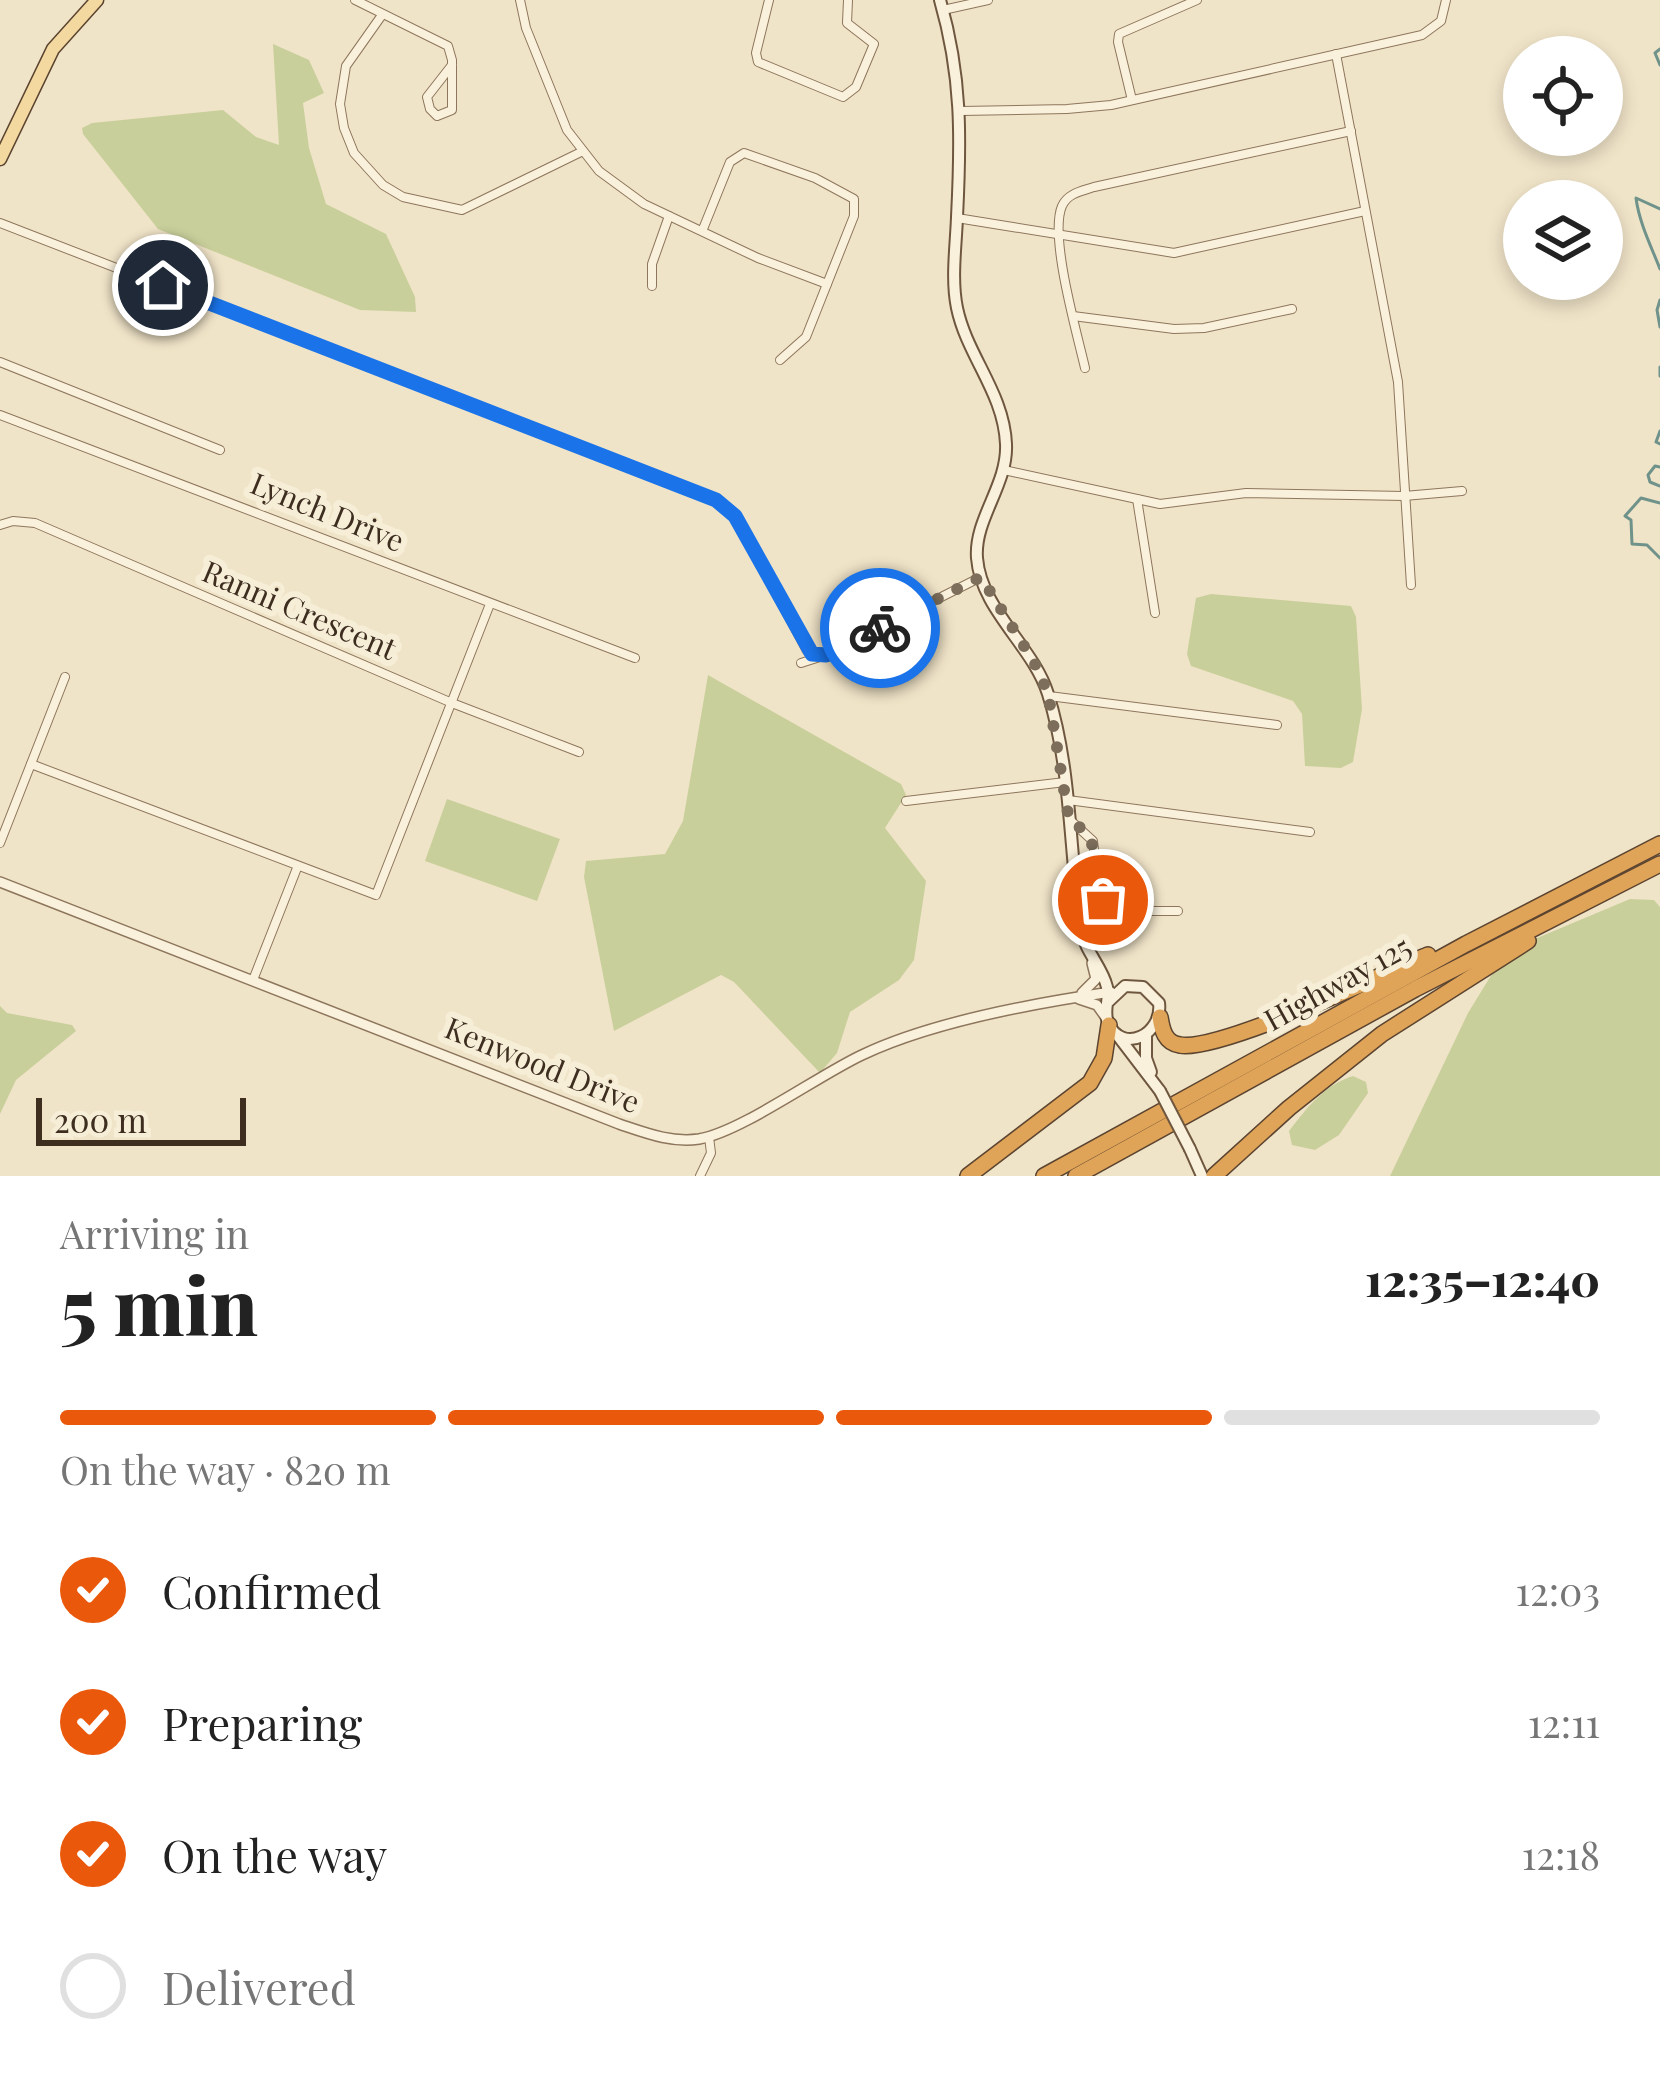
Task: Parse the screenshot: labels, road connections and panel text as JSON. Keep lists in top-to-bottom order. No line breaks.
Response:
{"streets":{"highway":["Highway 125"],"street":["Lynch Drive","Ranni Crescent","Kenwood Drive"]},"scale_bar":"200 m","page":{"scale":"200 m","heading":["5 min","Arriving in","12:35–12:40"],"bar":"On the way · 820 m","list":[["Confirmed","12:03"],["Preparing","12:11"],["On the way","12:18"],"Delivered"]}}
